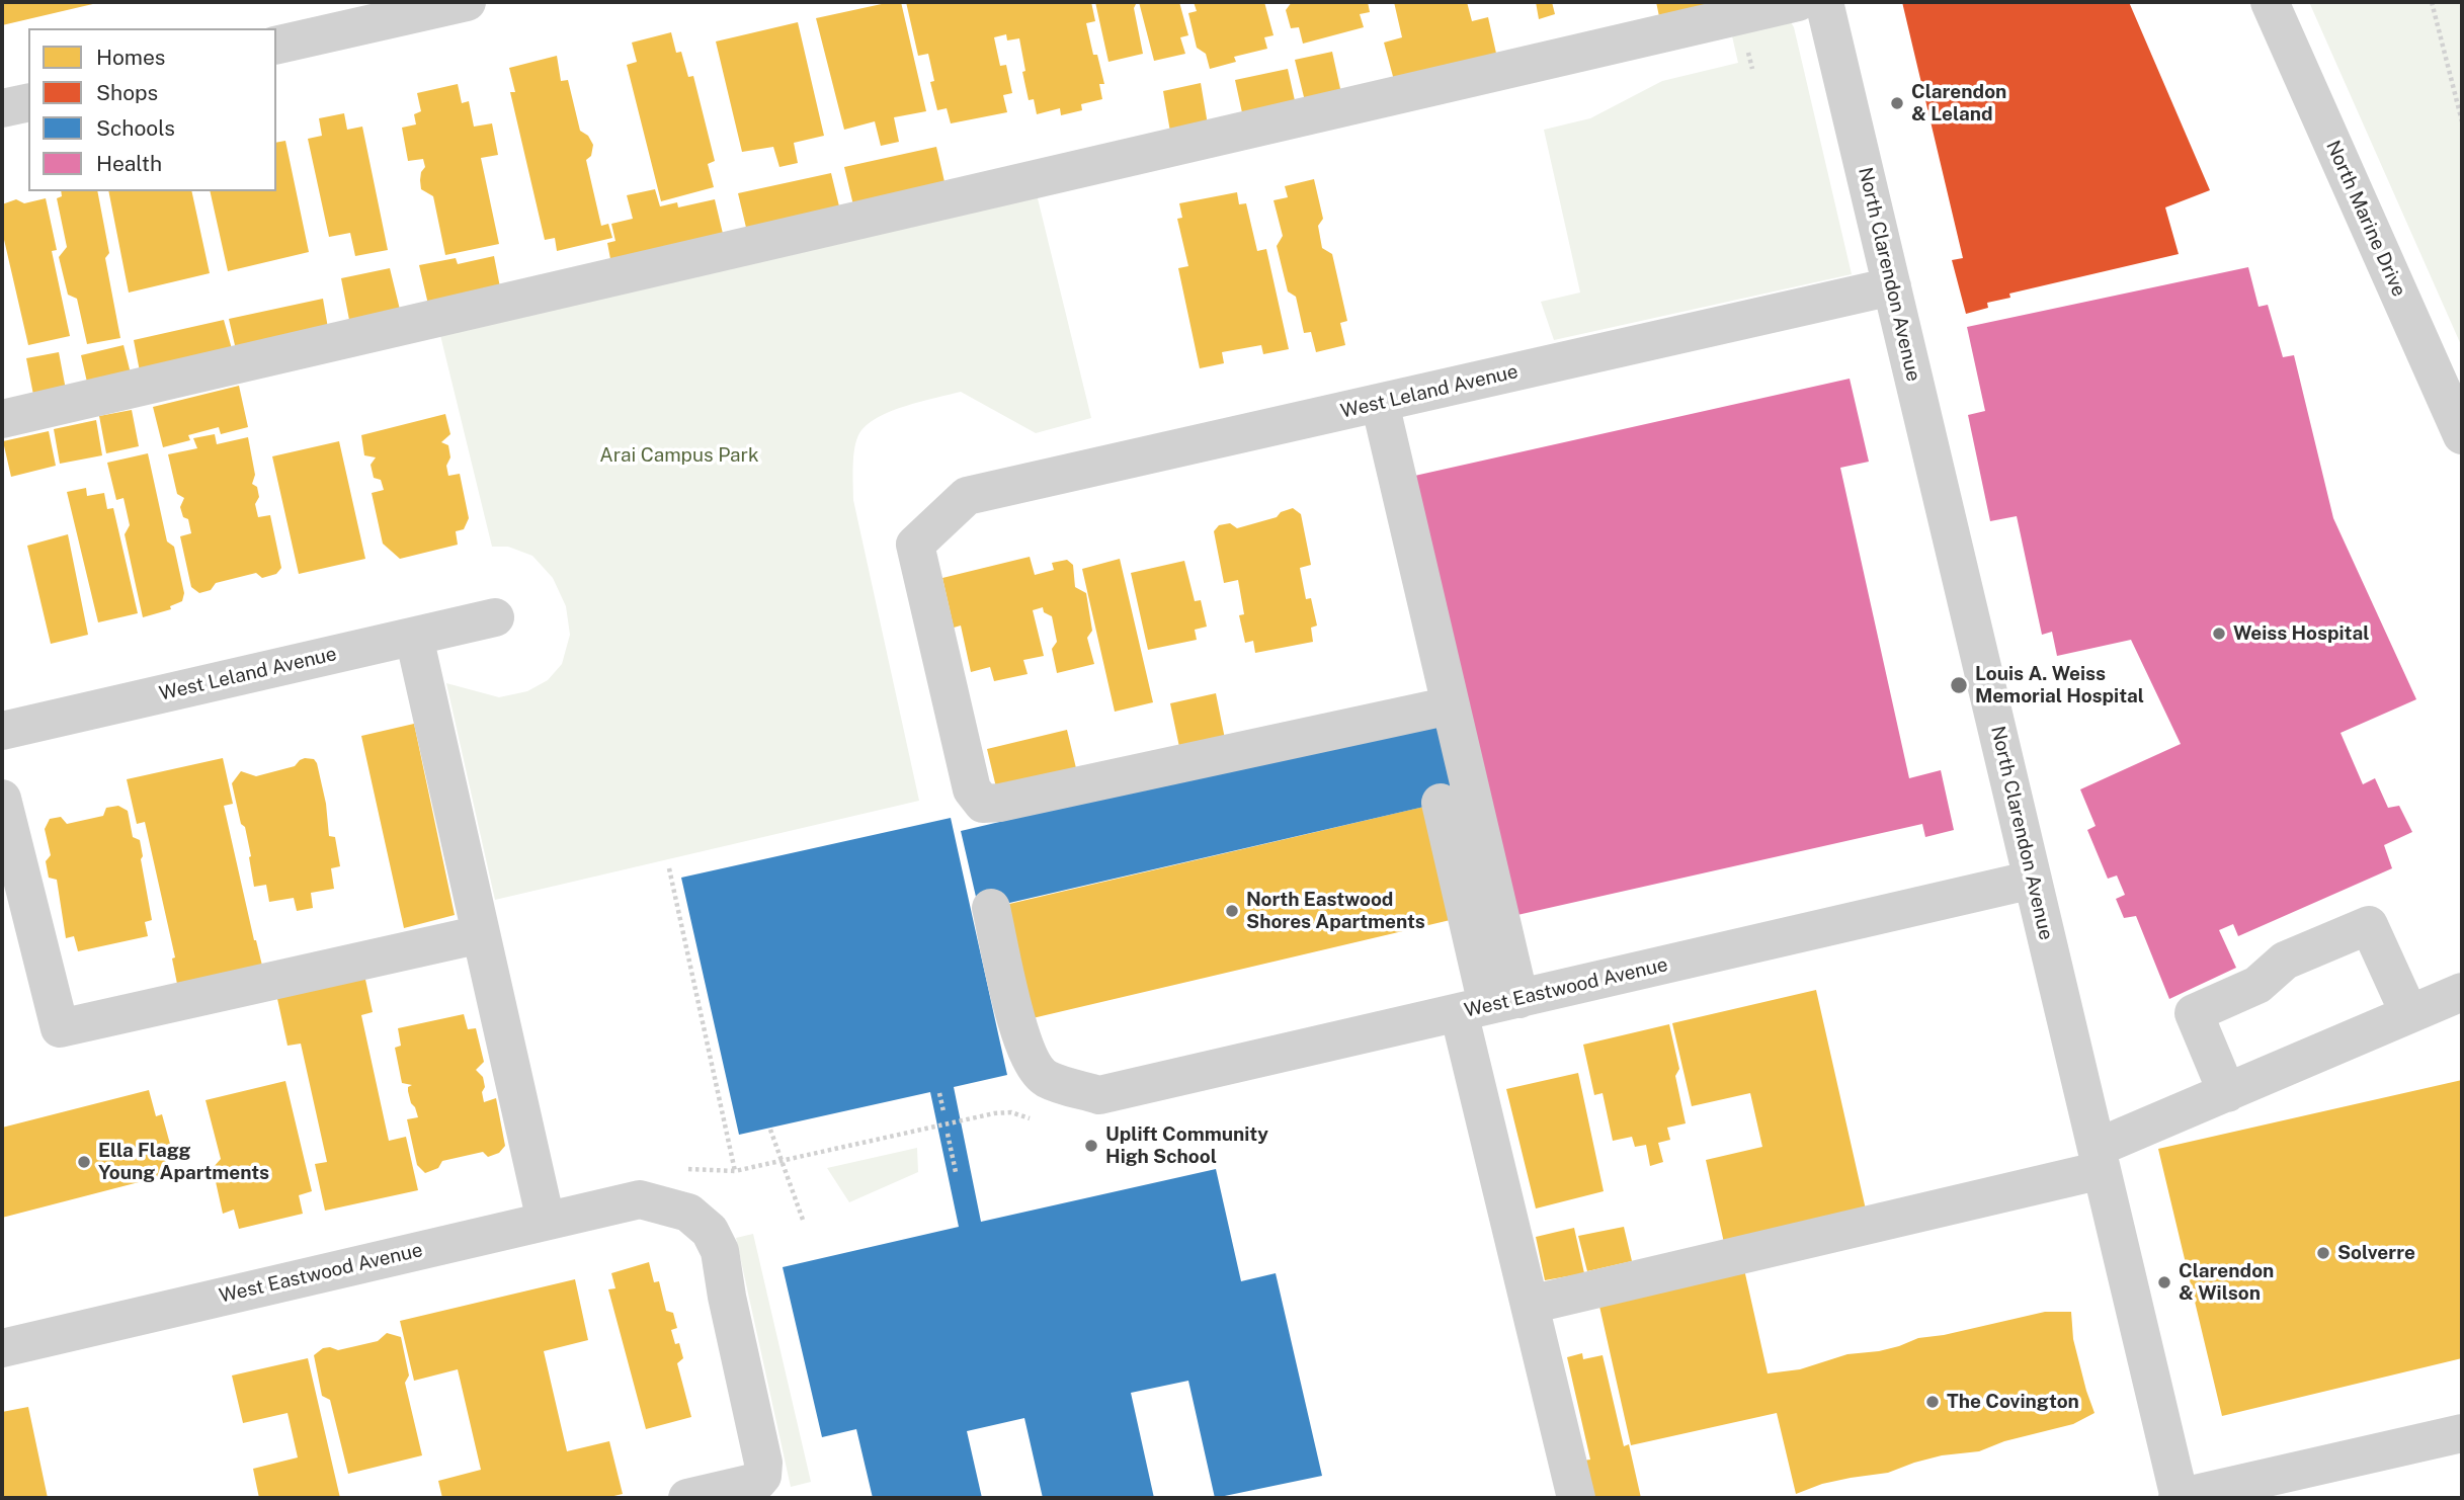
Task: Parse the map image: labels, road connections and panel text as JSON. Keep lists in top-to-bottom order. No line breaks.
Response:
{"streets":{"street":["North Marine Drive","North Clarendon Avenue","West Leland Avenue","West Eastwood Avenue"]},"crossings":[["North Clarendon Avenue","West Leland Avenue"],["North Clarendon Avenue","West Eastwood Avenue"]],"parks":["Arai Campus Park"],"places":["Clarendon & Leland","Weiss Hospital","Louis A. Weiss Memorial Hospital","North Eastwood Shores Apartments","Uplift Community High School","Ella Flagg Young Apartments","Solverre","Clarendon & Wilson","The Covington"],"legend":["Homes","Shops","Schools","Health"]}
